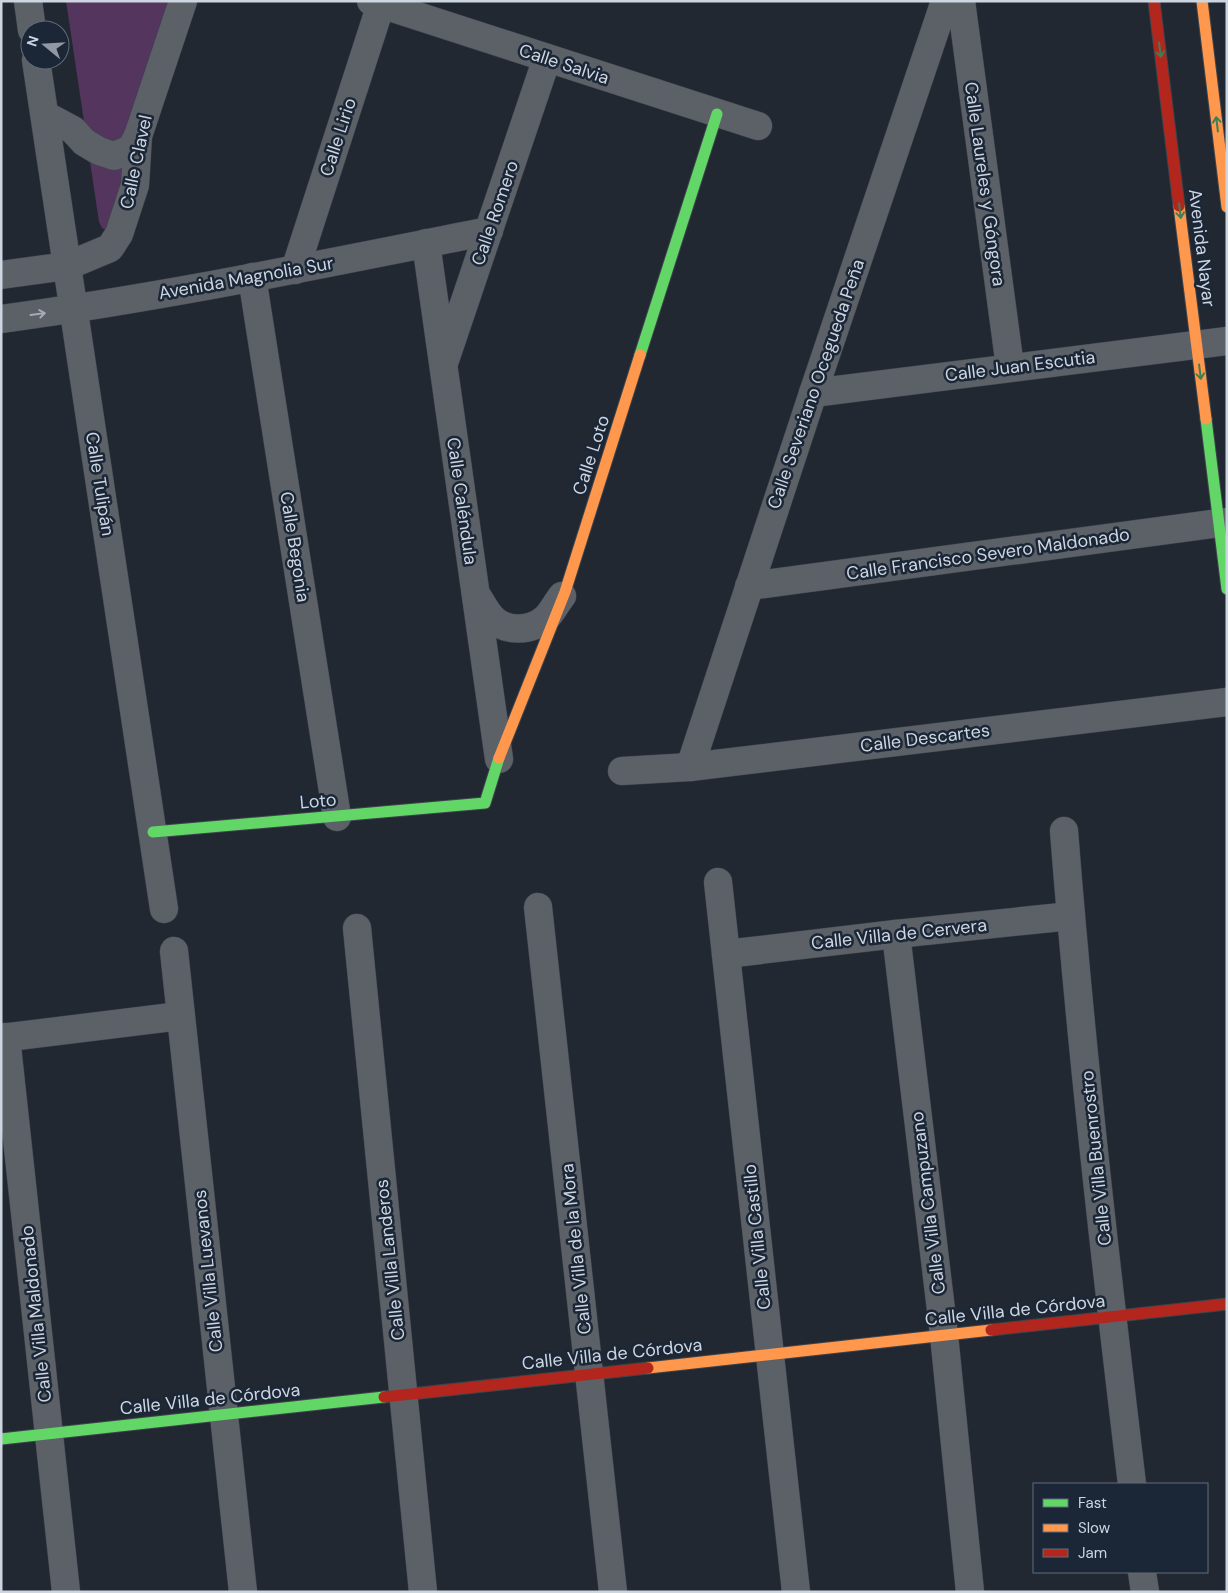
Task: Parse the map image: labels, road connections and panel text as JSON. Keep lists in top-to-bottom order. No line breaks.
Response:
{"streets":{"street":["Calle Salvia","Calle Lirio","Calle Clavel","Calle Laureles y Góngora","Calle Romero","Avenida Nayar","Avenida Magnolia Sur","Calle Juan Escutia","Calle Severiano Ocegueda Peña","Calle Loto","Calle Tulipán","Calle Caléndula","Calle Begonia","Calle Francisco Severo Maldonado","Calle Descartes","Loto","Calle Villa de Cervera","Calle Villa Buenrostro","Calle Villa Campuzano","Calle Villa Castillo","Calle Villa de la Mora","Calle Villa Landeros","Calle Villa Luevanos","Calle Villa de Córdova","Calle Villa Maldonado"]},"crossings":[["Calle Salvia","Calle Lirio"],["Calle Salvia","Calle Romero"],["Calle Salvia","Calle Loto"],["Calle Lirio","Avenida Magnolia Sur"],["Calle Clavel","Calle Tulipán"],["Calle Laureles y Góngora","Calle Juan Escutia"],["Calle Romero","Avenida Magnolia Sur"],["Calle Romero","Calle Caléndula"],["Avenida Nayar","Calle Juan Escutia"],["Avenida Nayar","Calle Francisco Severo Maldonado"],["Avenida Magnolia Sur","Calle Tulipán"],["Avenida Magnolia Sur","Calle Caléndula"],["Avenida Magnolia Sur","Calle Begonia"],["Calle Juan Escutia","Calle Severiano Ocegueda Peña"],["Calle Severiano Ocegueda Peña","Calle Francisco Severo Maldonado"],["Calle Severiano Ocegueda Peña","Calle Descartes"],["Calle Loto","Calle Caléndula"],["Calle Loto","Loto"],["Calle Tulipán","Loto"],["Calle Begonia","Loto"],["Calle Villa de Cervera","Calle Villa Buenrostro"],["Calle Villa de Cervera","Calle Villa Campuzano"],["Calle Villa de Cervera","Calle Villa Castillo"],["Calle Villa Buenrostro","Calle Villa de Córdova"],["Calle Villa Campuzano","Calle Villa de Córdova"],["Calle Villa Castillo","Calle Villa de Córdova"],["Calle Villa de la Mora","Calle Villa de Córdova"],["Calle Villa Landeros","Calle Villa de Córdova"],["Calle Villa Luevanos","Calle Villa de Córdova"],["Calle Villa de Córdova","Calle Villa Maldonado"]],"legend":["Fast","Slow","Jam"],"north":"left"}
